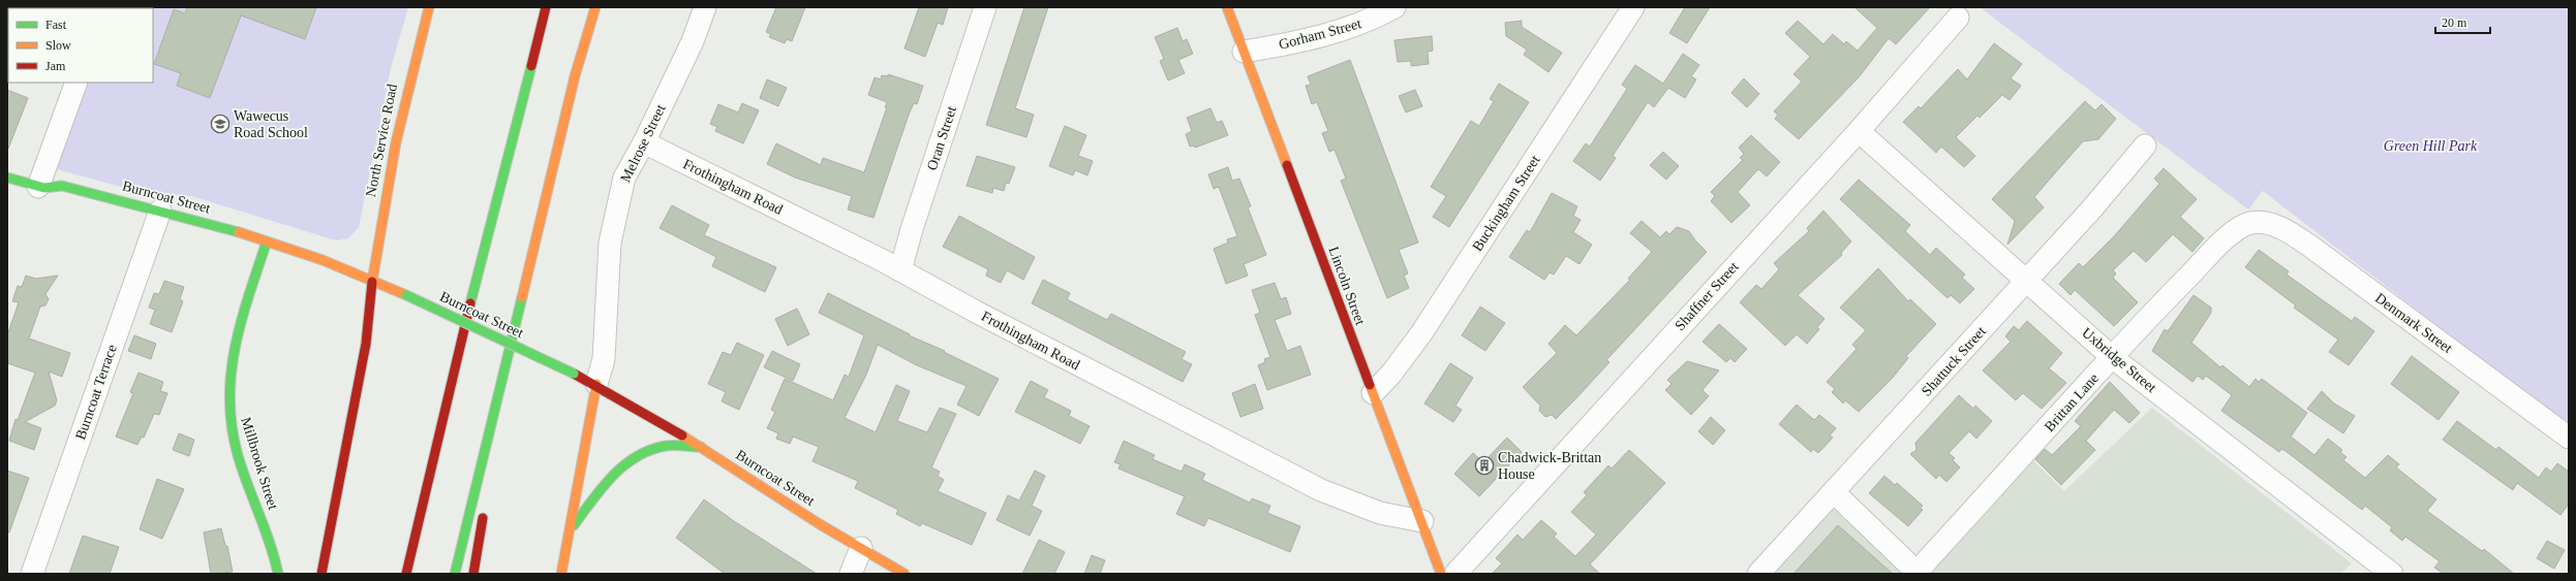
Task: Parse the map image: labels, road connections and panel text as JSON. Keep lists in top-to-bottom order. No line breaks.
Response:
{"streets":{"main road":["North Service Road","Burncoat Street","Lincoln Street","Millbrook Street"],"street":["Gorham Street","Oran Street","Melrose Street","Frothingham Road","Buckingham Street","Shaffner Street","Denmark Street","Uxbridge Street","Shattuck Street","Burncoat Terrace","Brittan Lane"]},"crossings":[["Gorham Street","Lincoln Street"],["Oran Street","Frothingham Road"],["North Service Road","Burncoat Street"],["Melrose Street","Frothingham Road"],["Melrose Street","Burncoat Street"],["Frothingham Road","Lincoln Street"],["Burncoat Street","Burncoat Terrace"],["Burncoat Street","Millbrook Street"],["Buckingham Street","Lincoln Street"],["Shaffner Street","Uxbridge Street"],["Denmark Street","Brittan Lane"],["Uxbridge Street","Shattuck Street"],["Uxbridge Street","Brittan Lane"]],"parks":["Green Hill Park"],"places":{"school or university":["Wawecus Road School"],"building":["Chadwick-Brittan House"]},"legend":["Fast","Slow","Jam"],"scale_bar":"20 m"}
